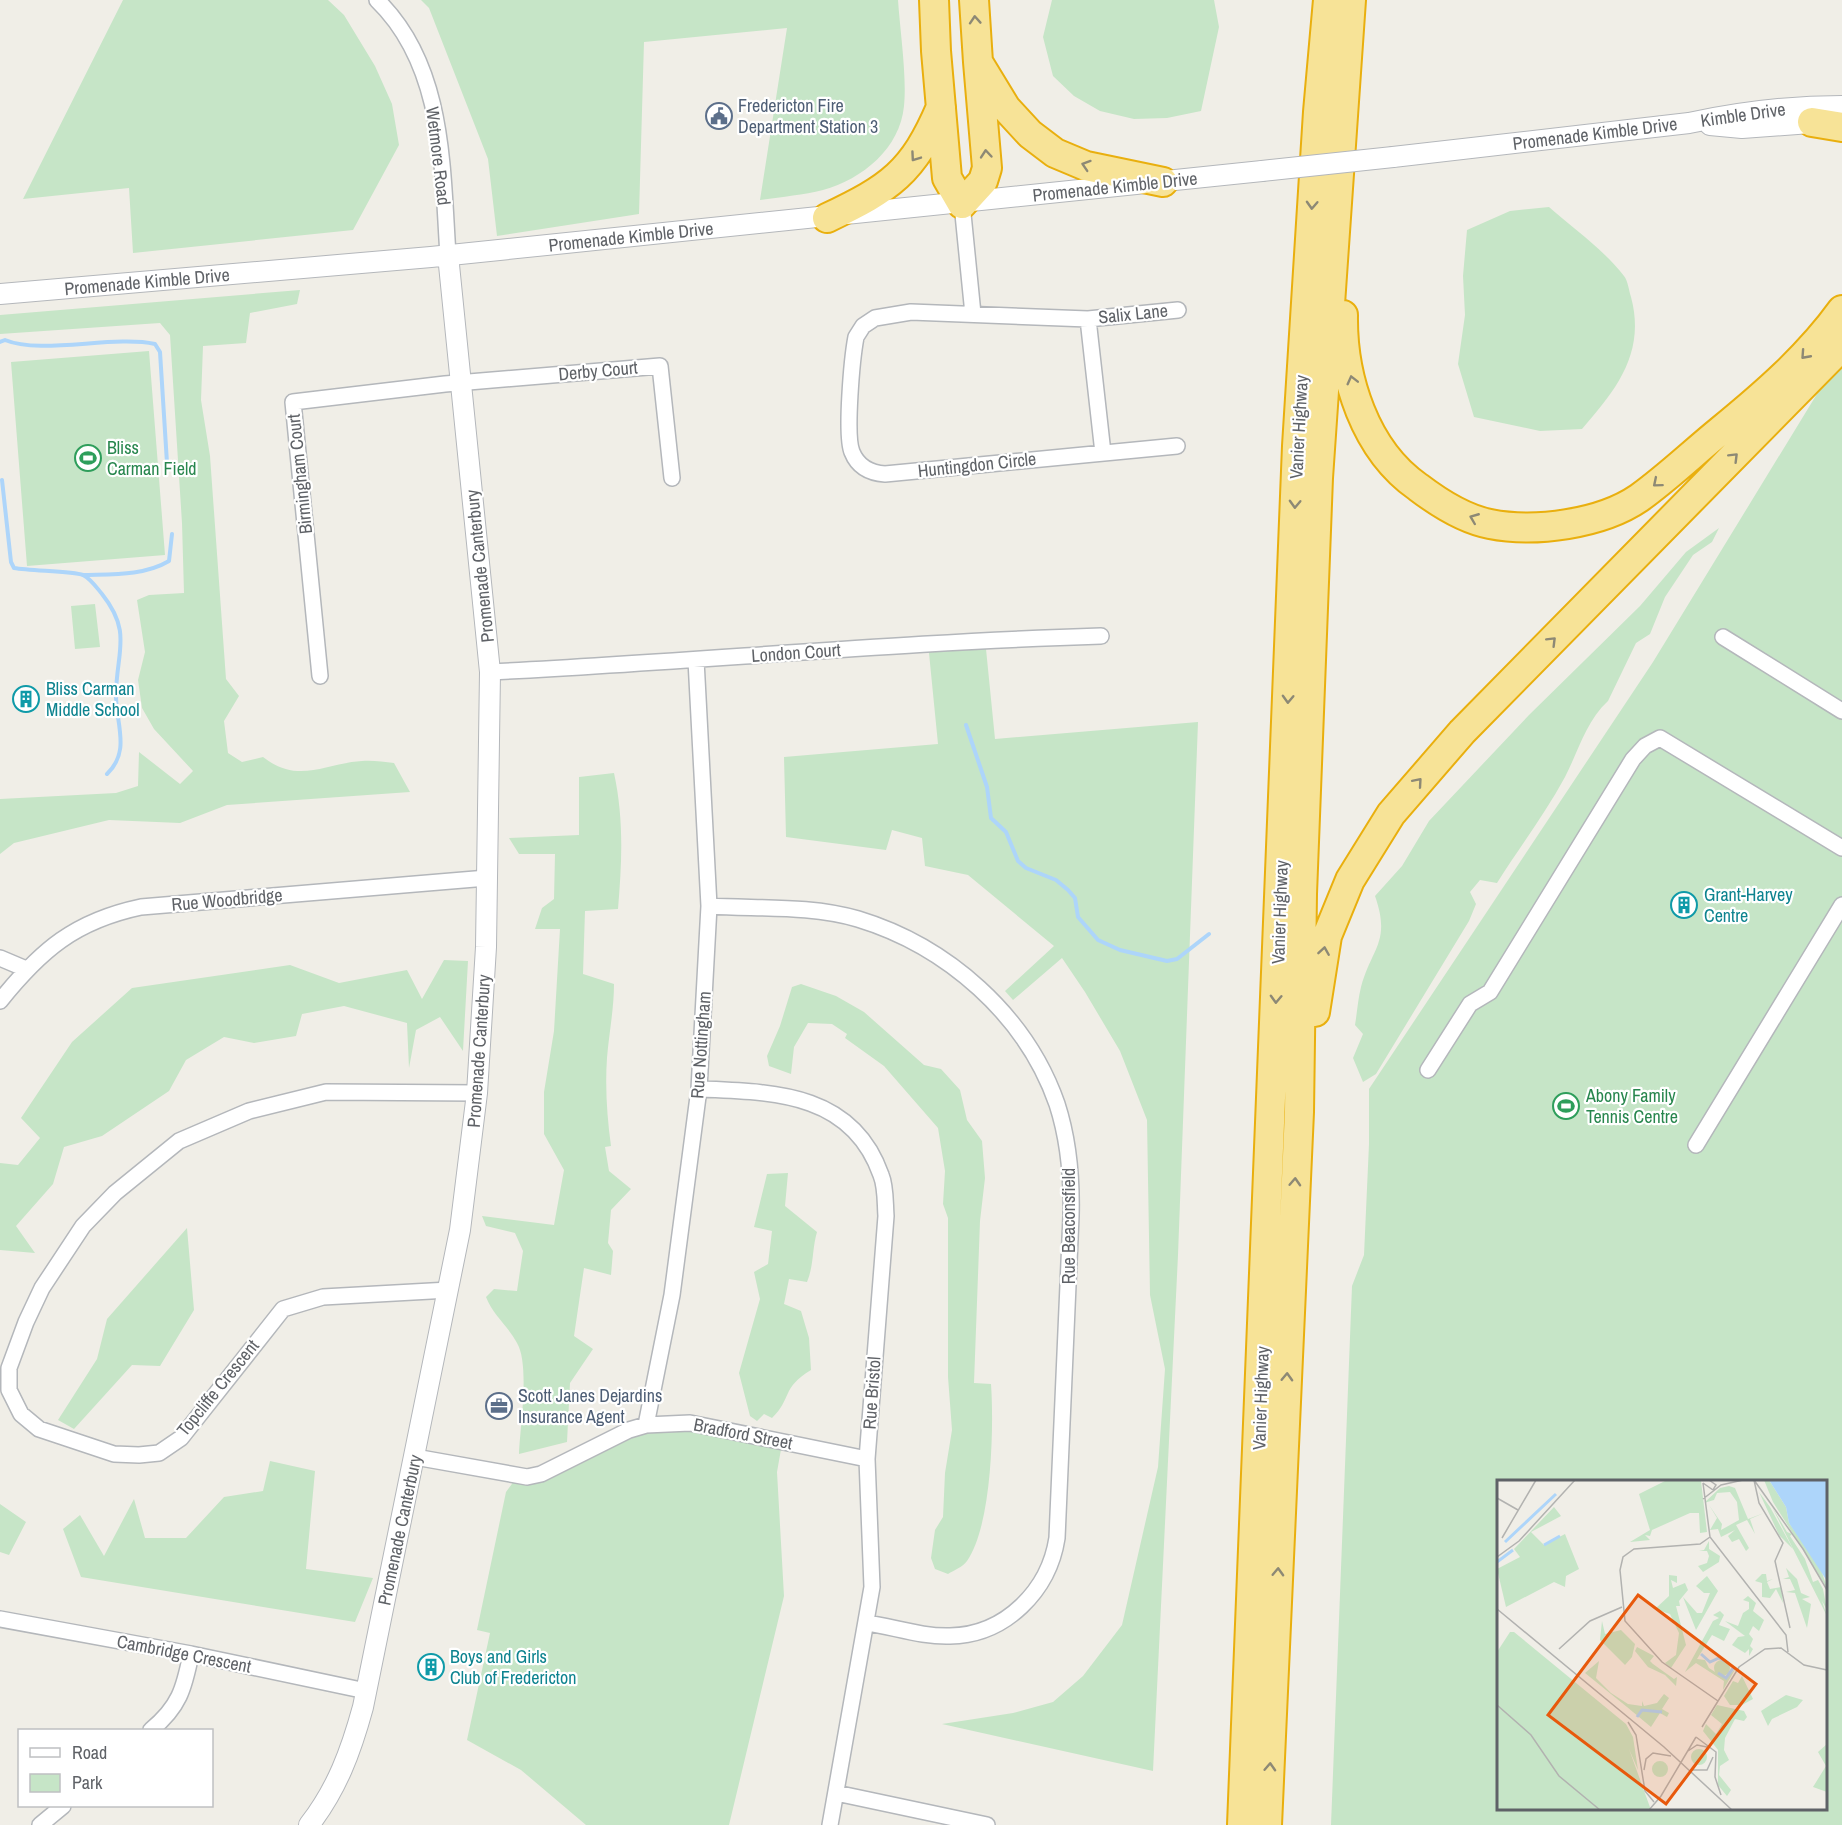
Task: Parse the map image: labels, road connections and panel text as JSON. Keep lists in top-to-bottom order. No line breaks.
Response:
{"streets":{"highway":["Vanier Highway"],"street":["Kimble Drive","Promenade Kimble Drive","Wetmore Road","Salix Lane","Derby Court","Huntingdon Circle","Birmingham Court","Promenade Canterbury","London Court","Rue Woodbridge","Rue Nottingham","Rue Beaconsfield","Topcliffe Crescent","Rue Bristol","Bradford Street","Cambridge Crescent"]},"crossings":[["Kimble Drive","Promenade Kimble Drive"],["Promenade Kimble Drive","Wetmore Road"],["Promenade Kimble Drive","Promenade Canterbury"],["Wetmore Road","Promenade Canterbury"],["Salix Lane","Huntingdon Circle"],["Derby Court","Birmingham Court"],["Derby Court","Promenade Canterbury"],["Birmingham Court","Promenade Canterbury"],["Promenade Canterbury","London Court"],["Promenade Canterbury","Rue Woodbridge"],["Promenade Canterbury","Topcliffe Crescent"],["Promenade Canterbury","Bradford Street"],["Promenade Canterbury","Cambridge Crescent"],["London Court","Rue Nottingham"],["Rue Nottingham","Rue Beaconsfield"],["Rue Nottingham","Rue Bristol"],["Rue Nottingham","Bradford Street"],["Rue Beaconsfield","Rue Bristol"],["Rue Bristol","Bradford Street"]],"places":{"public building":["Fredericton Fire Department Station 3"],"sports":["Bliss Carman Field","Abony Family Tennis Centre"],"building":["Bliss Carman Middle School","Grant-Harvey Centre","Boys and Girls Club of Fredericton"],"office":["Scott Janes Dejardins Insurance Agent"]},"legend":["Road","Park"]}
